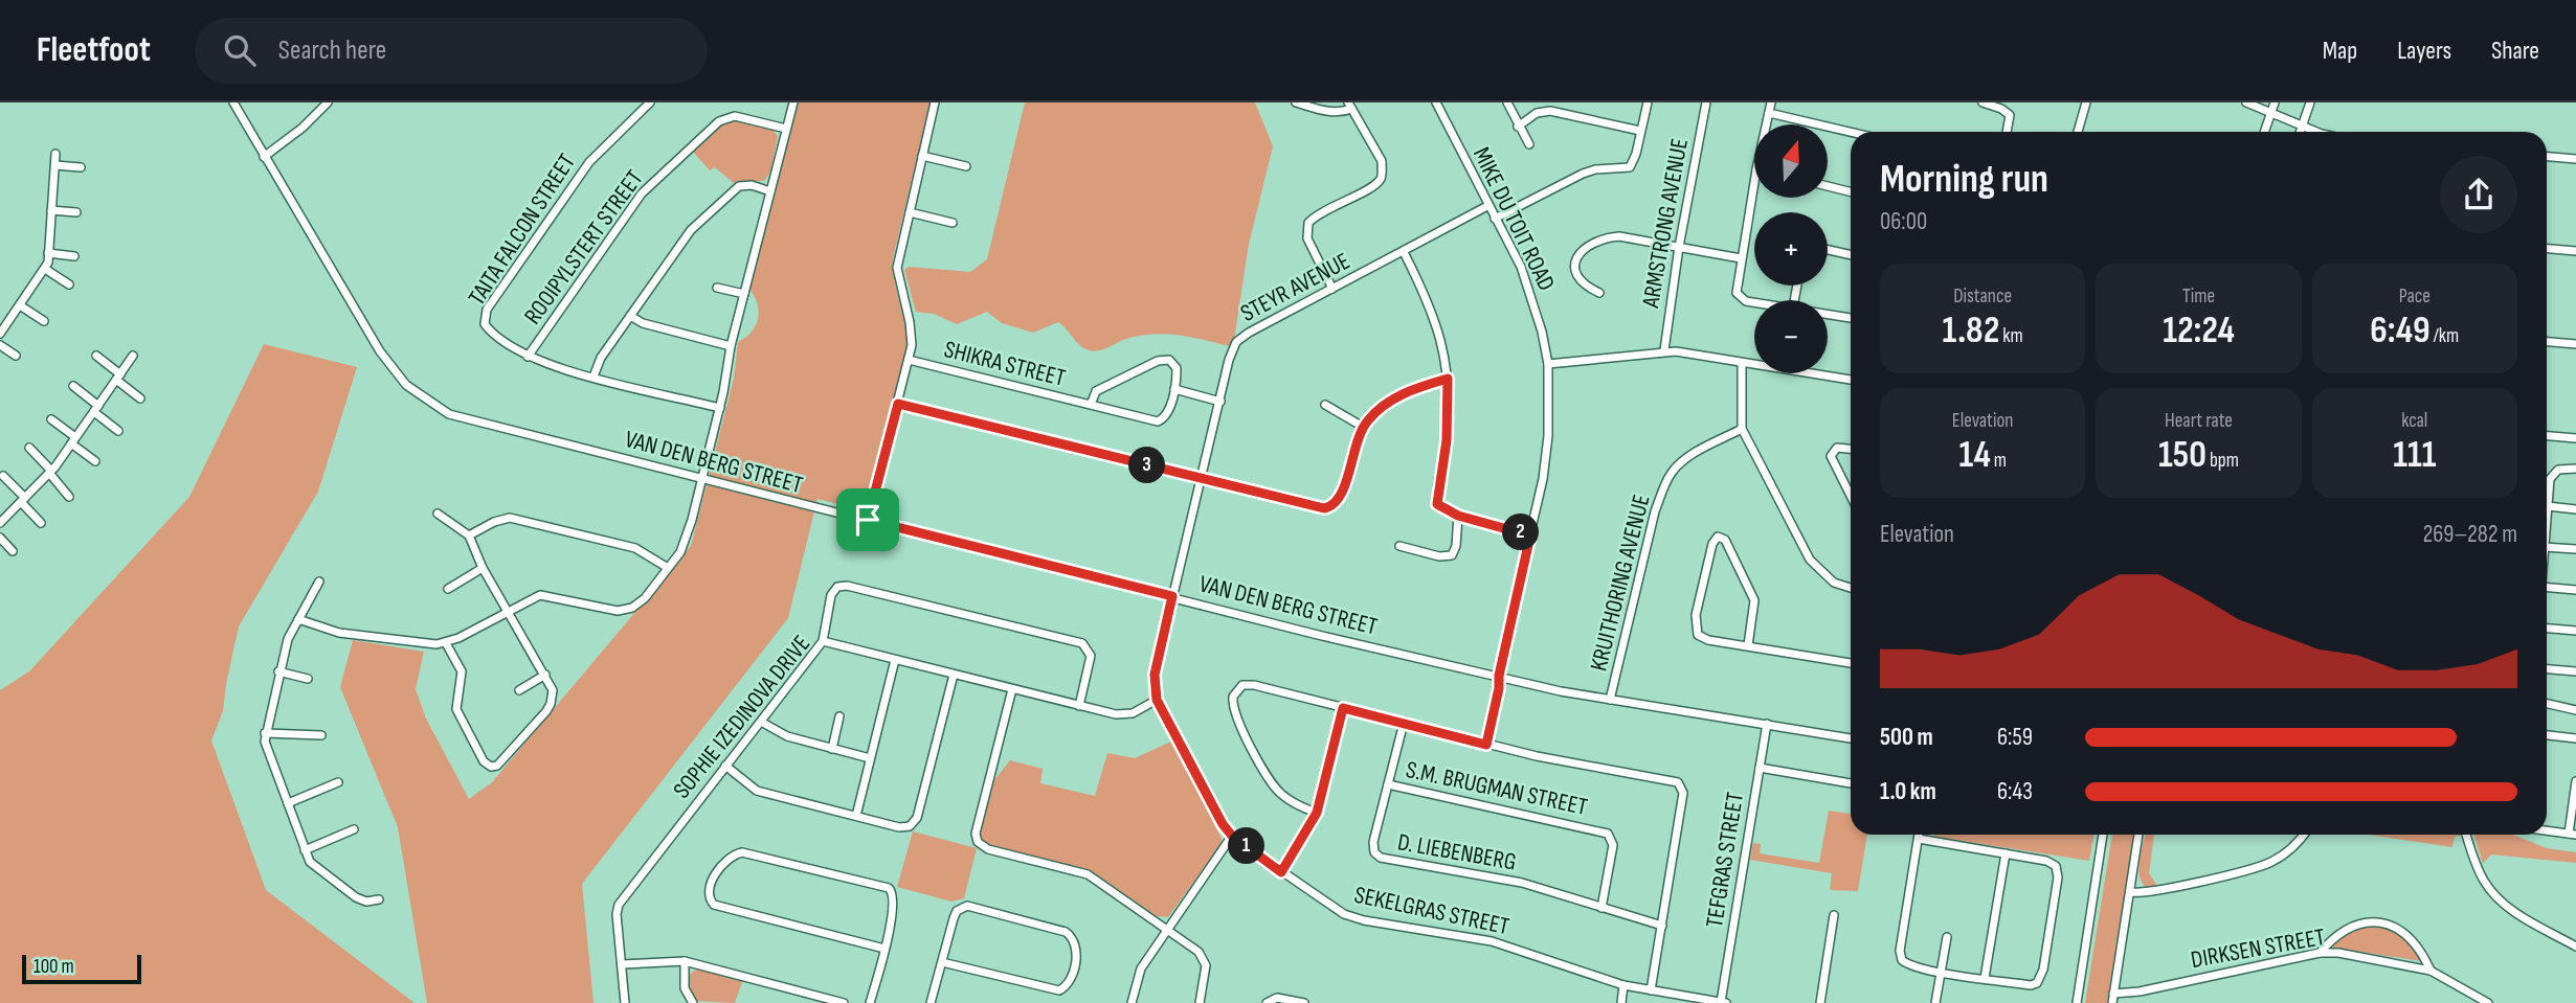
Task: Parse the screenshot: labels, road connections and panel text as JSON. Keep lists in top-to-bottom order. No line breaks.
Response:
{"streets":{"street":["MIKE DU TOIT ROAD","ARMSTRONG AVENUE","TAITA FALCON STREET","ROOIPYLSTERT STREET","STEYR AVENUE","SHIKRA STREET","VAN DEN BERG STREET","KRUITHORING AVENUE","SOPHIE IZEDINOVA DRIVE","S.M. BRUGMAN STREET","D. LIEBENBERG","TEFGRAS STREET","SEKELGRAS STREET","DIRKSEN STREET"]},"crossings":[["MIKE DU TOIT ROAD","STEYR AVENUE"],["MIKE DU TOIT ROAD","VAN DEN BERG STREET"],["TAITA FALCON STREET","ROOIPYLSTERT STREET"],["STEYR AVENUE","VAN DEN BERG STREET"],["STEYR AVENUE","SEKELGRAS STREET"],["VAN DEN BERG STREET","KRUITHORING AVENUE"],["VAN DEN BERG STREET","TEFGRAS STREET"],["VAN DEN BERG STREET","SEKELGRAS STREET"],["SOPHIE IZEDINOVA DRIVE","SEKELGRAS STREET"],["S.M. BRUGMAN STREET","D. LIEBENBERG"],["TEFGRAS STREET","SEKELGRAS STREET"]],"scale_bar":"100 m","north":"top","page":{"header":"Fleetfoot","search":"Search here","nav":["Map","Layers","Share"],"map_buttons":["+","−"],"heading":["Morning run","06:00"],"stats":[["Distance","1.82 km"],["Time","12:24"],["Pace","6:49 /km"],["Elevation","14 m"],["Heart rate","150 bpm"],["kcal","111"]],"pins":["3","2","1"],"chart":["Elevation","269–282 m"],"list":[{"name":"500 m","note":"6:59"},{"name":"1.0 km","note":"6:43"}],"scale":"100 m"}}
